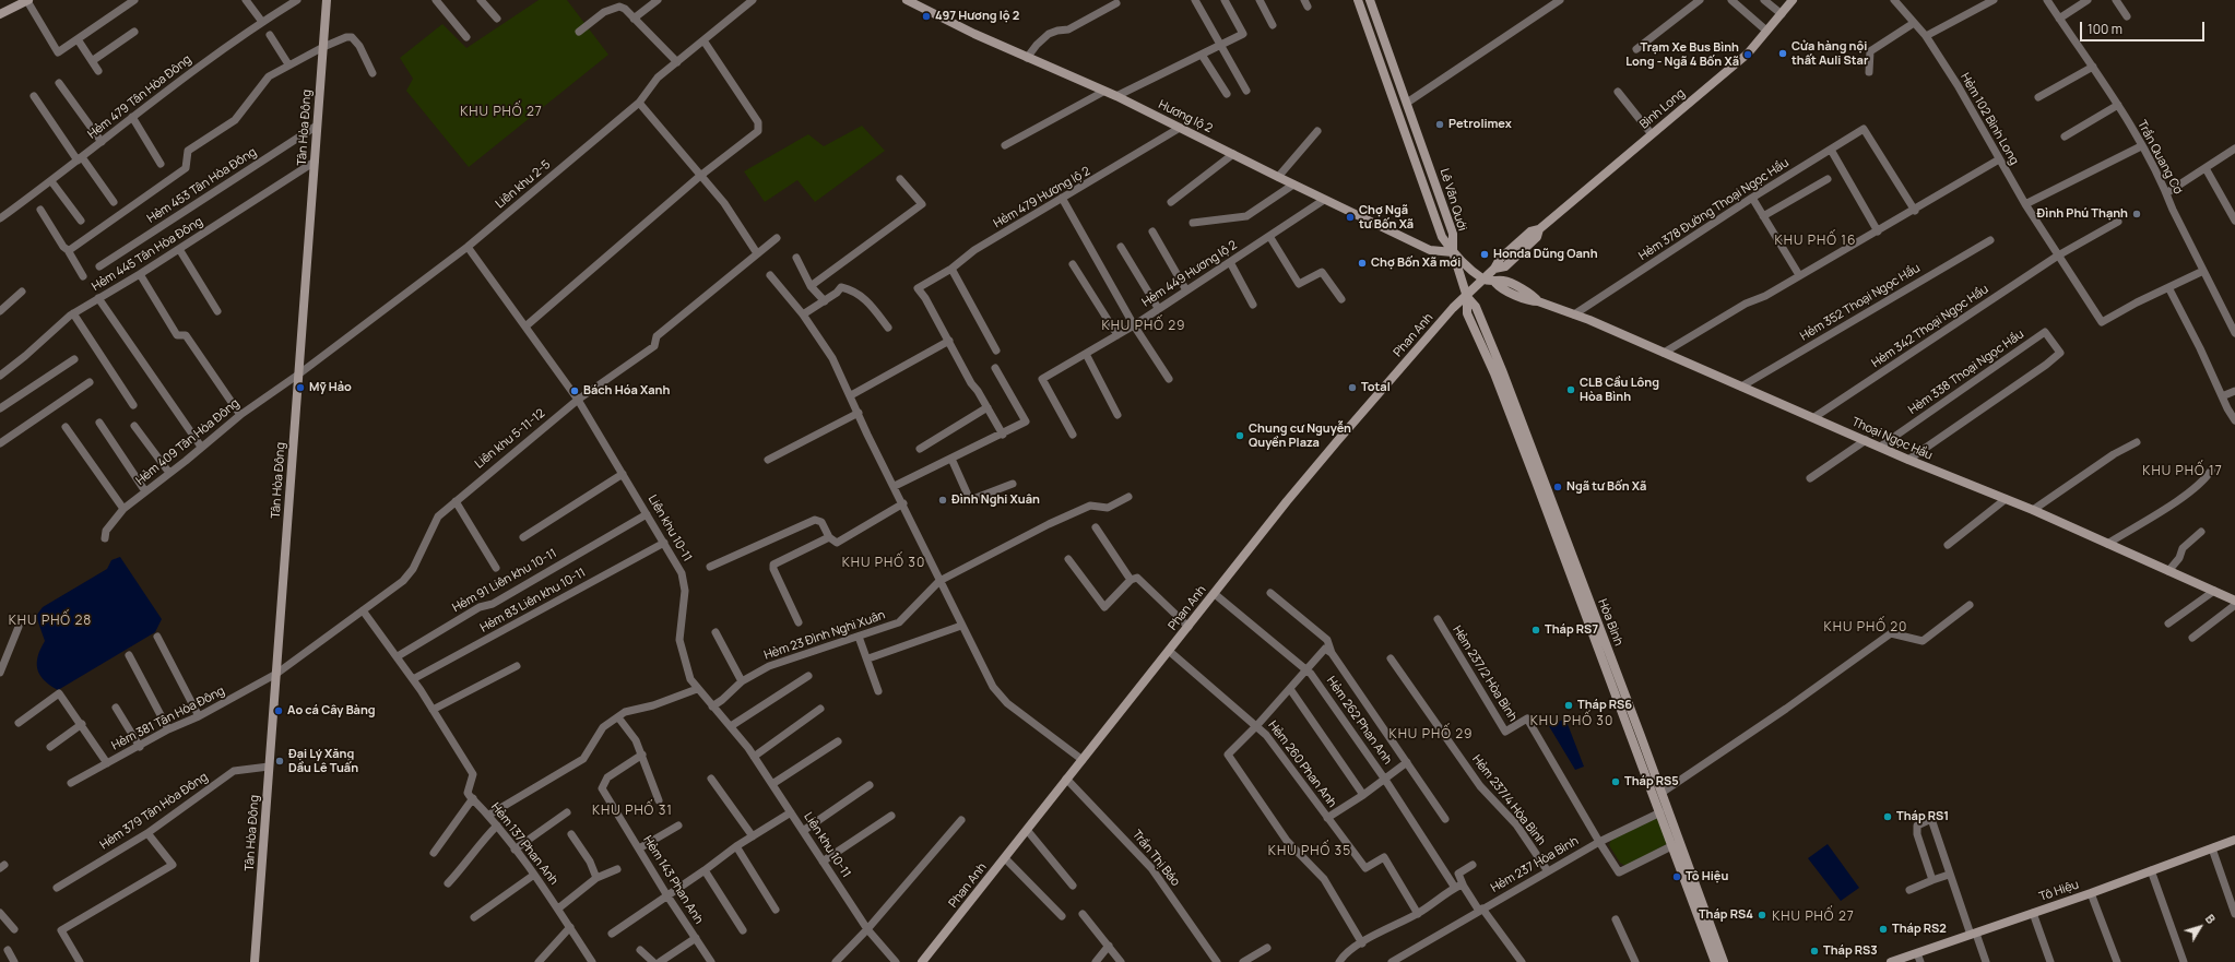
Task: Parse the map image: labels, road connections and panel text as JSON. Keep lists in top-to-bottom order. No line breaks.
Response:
{"streets":{"main road":["Bình Long","Hương lộ 2","Tân Hòa Đông","Lê Văn Quới","Phan Anh","Thoại Ngọc Hầu","Hòa Bình","Tô Hiệu"],"street":["Hẻm 479 Tân Hòa Đông","Hẻm 102 Bình Long","Trần Quang Cơ","Liên khu 2-5","Hẻm 453 Tân Hòa Đông","Hẻm 479 Hương lộ 2","Hẻm 378 Đường Thoại Ngọc Hầu","Hẻm 445 Tân Hòa Đông","Hẻm 449 Hương lộ 2","Hẻm 352 Thoại Ngọc Hầu","Hẻm 342 Thoại Ngọc Hầu","Hẻm 338 Thoại Ngọc Hầu","Liên khu 5-11-12","Hẻm 409 Tân Hòa Đông","Liên khu 10-11","Hẻm 91 Liên khu 10-11","Hẻm 83 Liên khu 10-11","Hẻm 23 Đình Nghi Xuân","Hẻm 237/2 Hòa Bình","Hẻm 381 Tân Hòa Đông","Hẻm 262 Phan Anh","Hẻm 260 Phan Anh","Hẻm 237/4 Hòa Bình","Hẻm 379 Tân Hòa Đông","Hẻm 137 Phan Anh","Trần Thị Báo","Hẻm 237 Hòa Bình","Hẻm 143 Phan Anh"]},"crossings":[["Bình Long","Phan Anh"],["Bình Long","Thoại Ngọc Hầu"],["Hương lộ 2","Hẻm 479 Hương lộ 2"],["Hương lộ 2","Lê Văn Quới"],["Hương lộ 2","Hẻm 449 Hương lộ 2"],["Hương lộ 2","Thoại Ngọc Hầu"],["Hương lộ 2","Hòa Bình"],["Hẻm 102 Bình Long","Hẻm 342 Thoại Ngọc Hầu"],["Tân Hòa Đông","Liên khu 2-5"],["Tân Hòa Đông","Hẻm 453 Tân Hòa Đông"],["Tân Hòa Đông","Hẻm 445 Tân Hòa Đông"],["Tân Hòa Đông","Liên khu 5-11-12"],["Tân Hòa Đông","Hẻm 409 Tân Hòa Đông"],["Tân Hòa Đông","Hẻm 381 Tân Hòa Đông"],["Tân Hòa Đông","Hẻm 379 Tân Hòa Đông"],["Liên khu 2-5","Hẻm 409 Tân Hòa Đông"],["Liên khu 2-5","Liên khu 10-11"],["Lê Văn Quới","Thoại Ngọc Hầu"],["Lê Văn Quới","Hòa Bình"],["Hẻm 378 Đường Thoại Ngọc Hầu","Thoại Ngọc Hầu"],["Hẻm 352 Thoại Ngọc Hầu","Thoại Ngọc Hầu"],["Hẻm 342 Thoại Ngọc Hầu","Thoại Ngọc Hầu"],["Phan Anh","Thoại Ngọc Hầu"],["Phan Anh","Hòa Bình"],["Phan Anh","Hẻm 262 Phan Anh"],["Phan Anh","Hẻm 260 Phan Anh"],["Phan Anh","Trần Thị Báo"],["Hẻm 338 Thoại Ngọc Hầu","Thoại Ngọc Hầu"],["Liên khu 5-11-12","Liên khu 10-11"],["Liên khu 5-11-12","Hẻm 381 Tân Hòa Đông"],["Thoại Ngọc Hầu","Hòa Bình"],["Liên khu 10-11","Hẻm 91 Liên khu 10-11"],["Liên khu 10-11","Hẻm 83 Liên khu 10-11"],["Liên khu 10-11","Hẻm 23 Đình Nghi Xuân"],["Hòa Bình","Hẻm 237 Hòa Bình"],["Hẻm 237/2 Hòa Bình","Hẻm 237 Hòa Bình"],["Hẻm 237/4 Hòa Bình","Hẻm 237 Hòa Bình"]],"districts":["KHU PHỐ 27","KHU PHỐ 16","KHU PHỐ 29","KHU PHỐ 17","KHU PHỐ 30","KHU PHỐ 28","KHU PHỐ 20","KHU PHỐ 30","KHU PHỐ 29","KHU PHỐ 31","KHU PHỐ 35","KHU PHỐ 27"],"places":["497 Hương lộ 2","Cửa hàng nội thất Auli Star","Trạm Xe Bus Bình Long - Ngã 4 Bốn Xã","Petrolimex","Đình Phú Thạnh","Chợ Ngã tư Bốn Xã","Honda Dũng Oanh","Chợ Bốn Xã mới","Mỹ Hảo","Total","CLB Cầu Lông Hòa Bình","Bách Hóa Xanh","Chung cư Nguyễn Quyền Plaza","Ngã tư Bốn Xã","Đình Nghi Xuân","Tháp RS7","Tháp RS6","Ao cá Cây Bàng","Đại Lý Xăng Dầu Lê Tuấn","Tháp RS5","Tháp RS1","Tô Hiệu","Tháp RS4","Tháp RS2","Tháp RS3"],"scale_bar":"100 m","north":"top right"}
